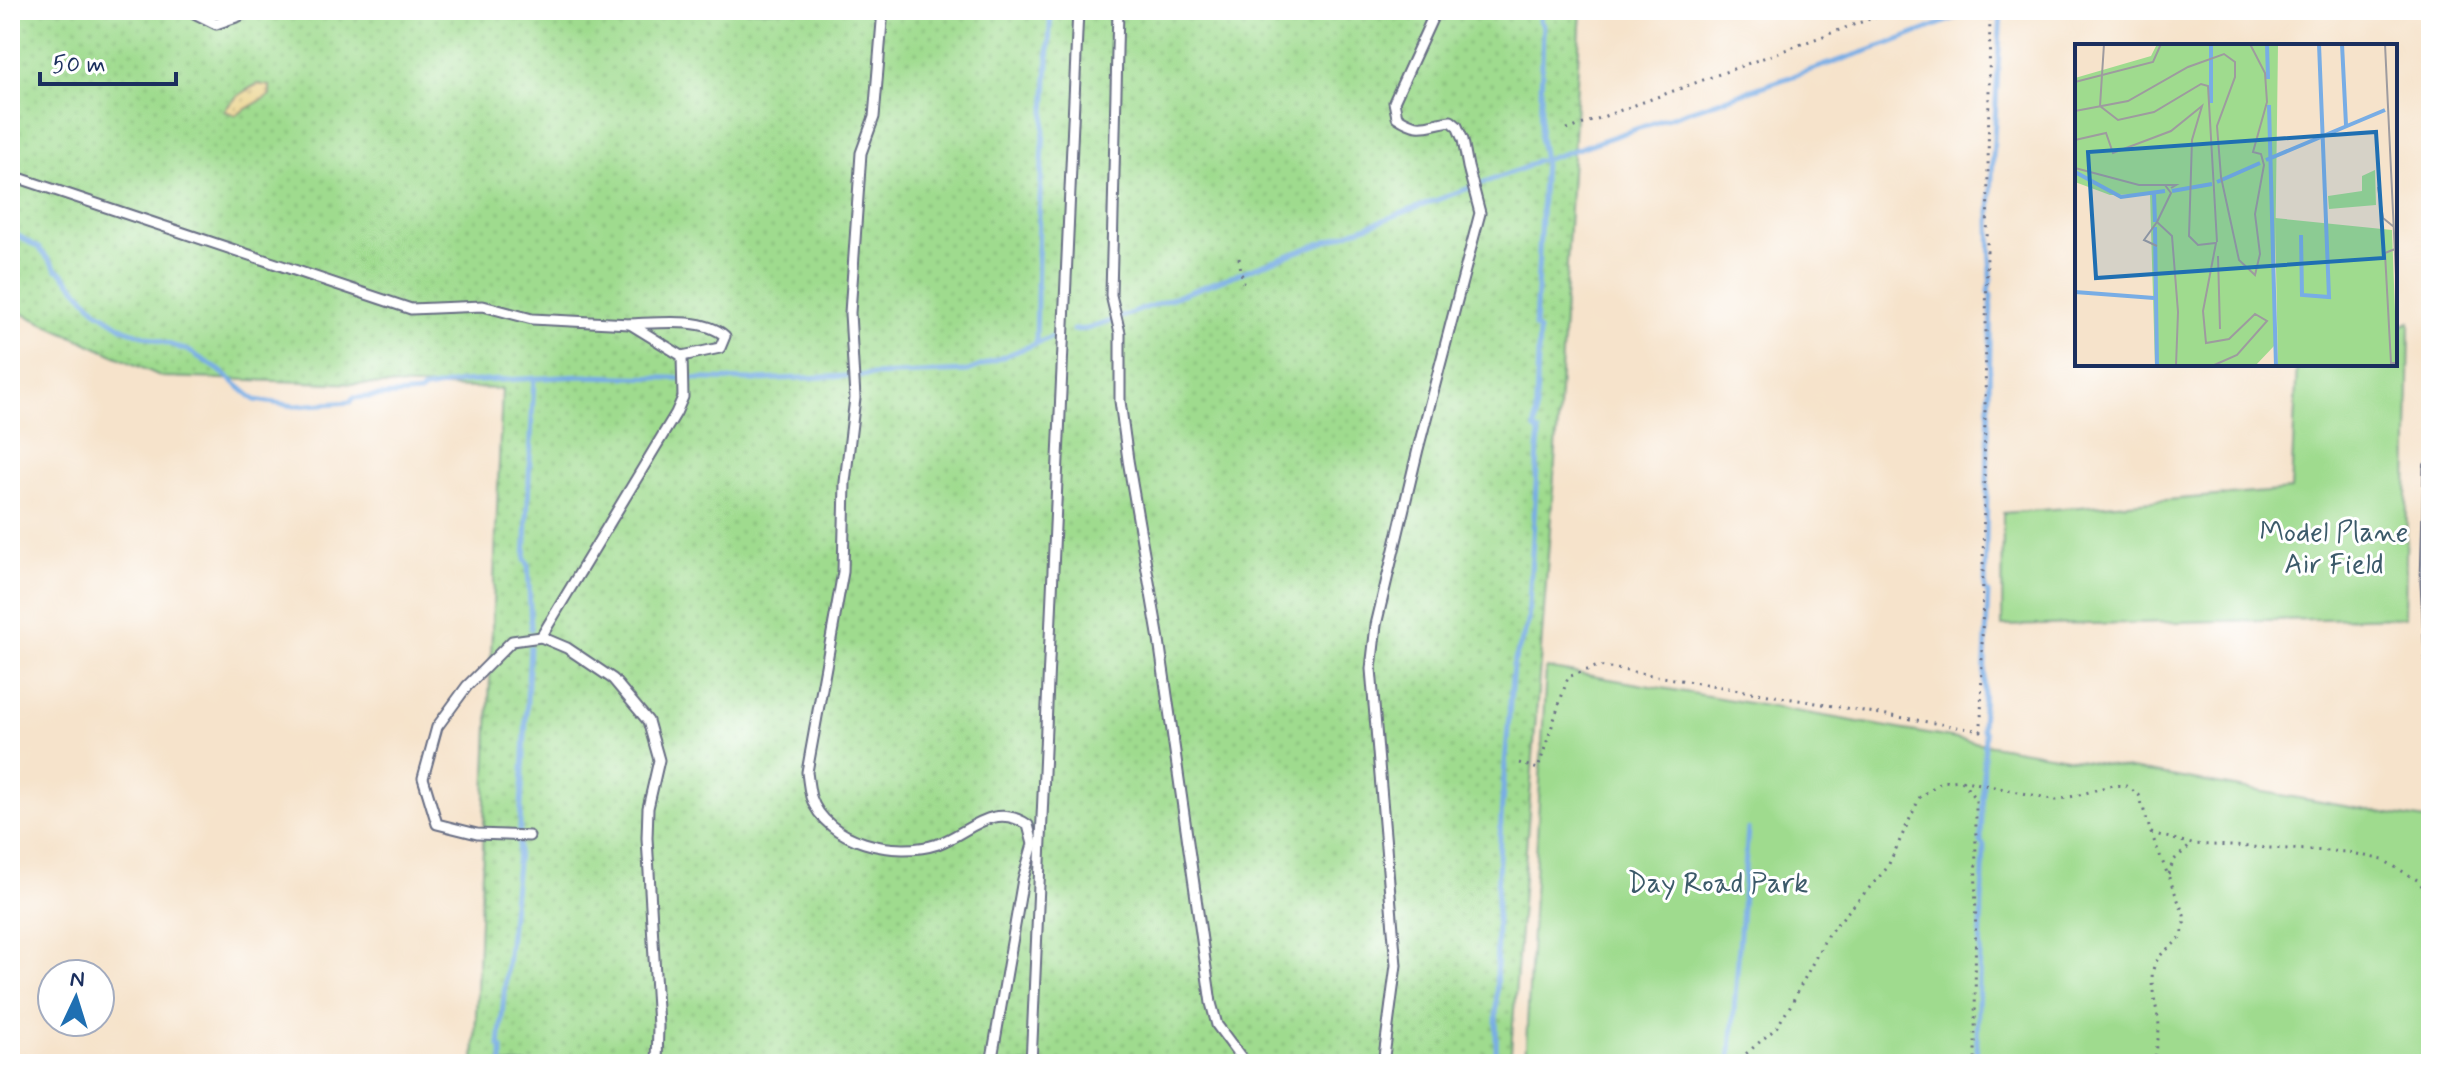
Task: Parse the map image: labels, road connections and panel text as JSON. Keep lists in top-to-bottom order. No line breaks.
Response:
{"parks":["Model Plane Air Field","Day Road Park"],"scale_bar":"50 m","north":"top"}
